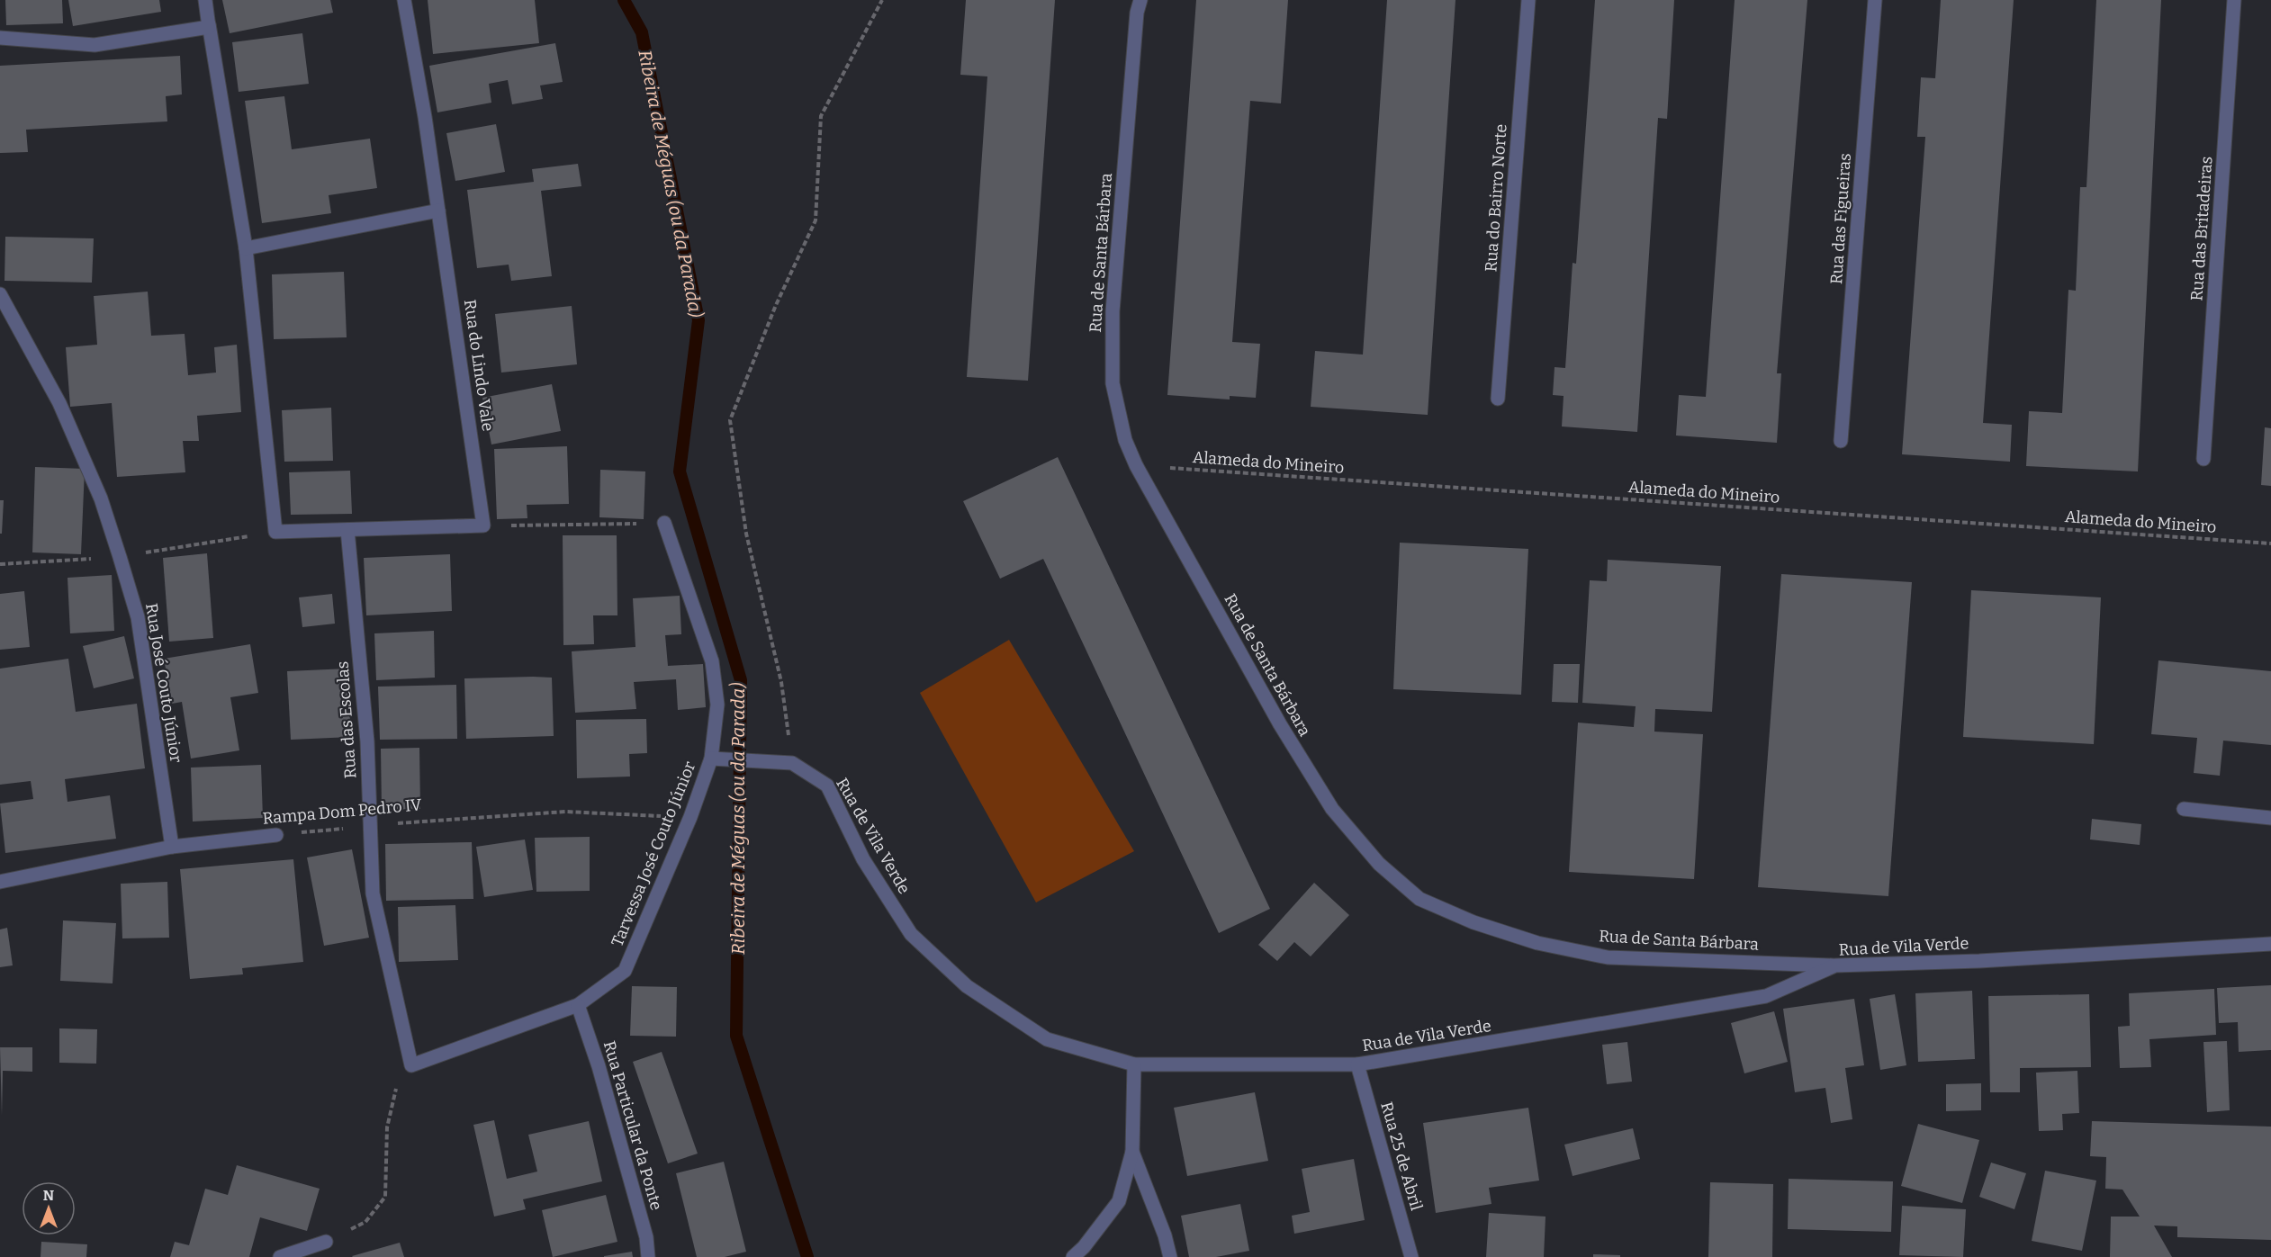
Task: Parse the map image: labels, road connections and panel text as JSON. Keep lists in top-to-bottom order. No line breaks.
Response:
{"streets":{"street":["Rua do Bairro Norte","Rua das Figueiras","Rua das Britadeiras","Rua de Santa Bárbara","Rua do Lindo Vale","Rua José Couto Júnior","Rua das Escolas","Rampa Dom Pedro IV","Rua de Vila Verde","Tarvessa José Couto Júnior","Rua Particular da Ponte","Rua 25 de Abril"],"path":["Alameda do Mineiro"]},"crossings":[["Rua de Santa Bárbara","Alameda do Mineiro"],["Rua de Santa Bárbara","Rua de Vila Verde"],["Rua José Couto Júnior","Rampa Dom Pedro IV"],["Rua das Escolas","Rampa Dom Pedro IV"],["Rua das Escolas","Tarvessa José Couto Júnior"],["Rampa Dom Pedro IV","Tarvessa José Couto Júnior"],["Rua de Vila Verde","Tarvessa José Couto Júnior"],["Rua de Vila Verde","Rua 25 de Abril"],["Tarvessa José Couto Júnior","Rua Particular da Ponte"]],"water":["Ribeira de Méguas (ou da Parada)"],"north":"top"}
